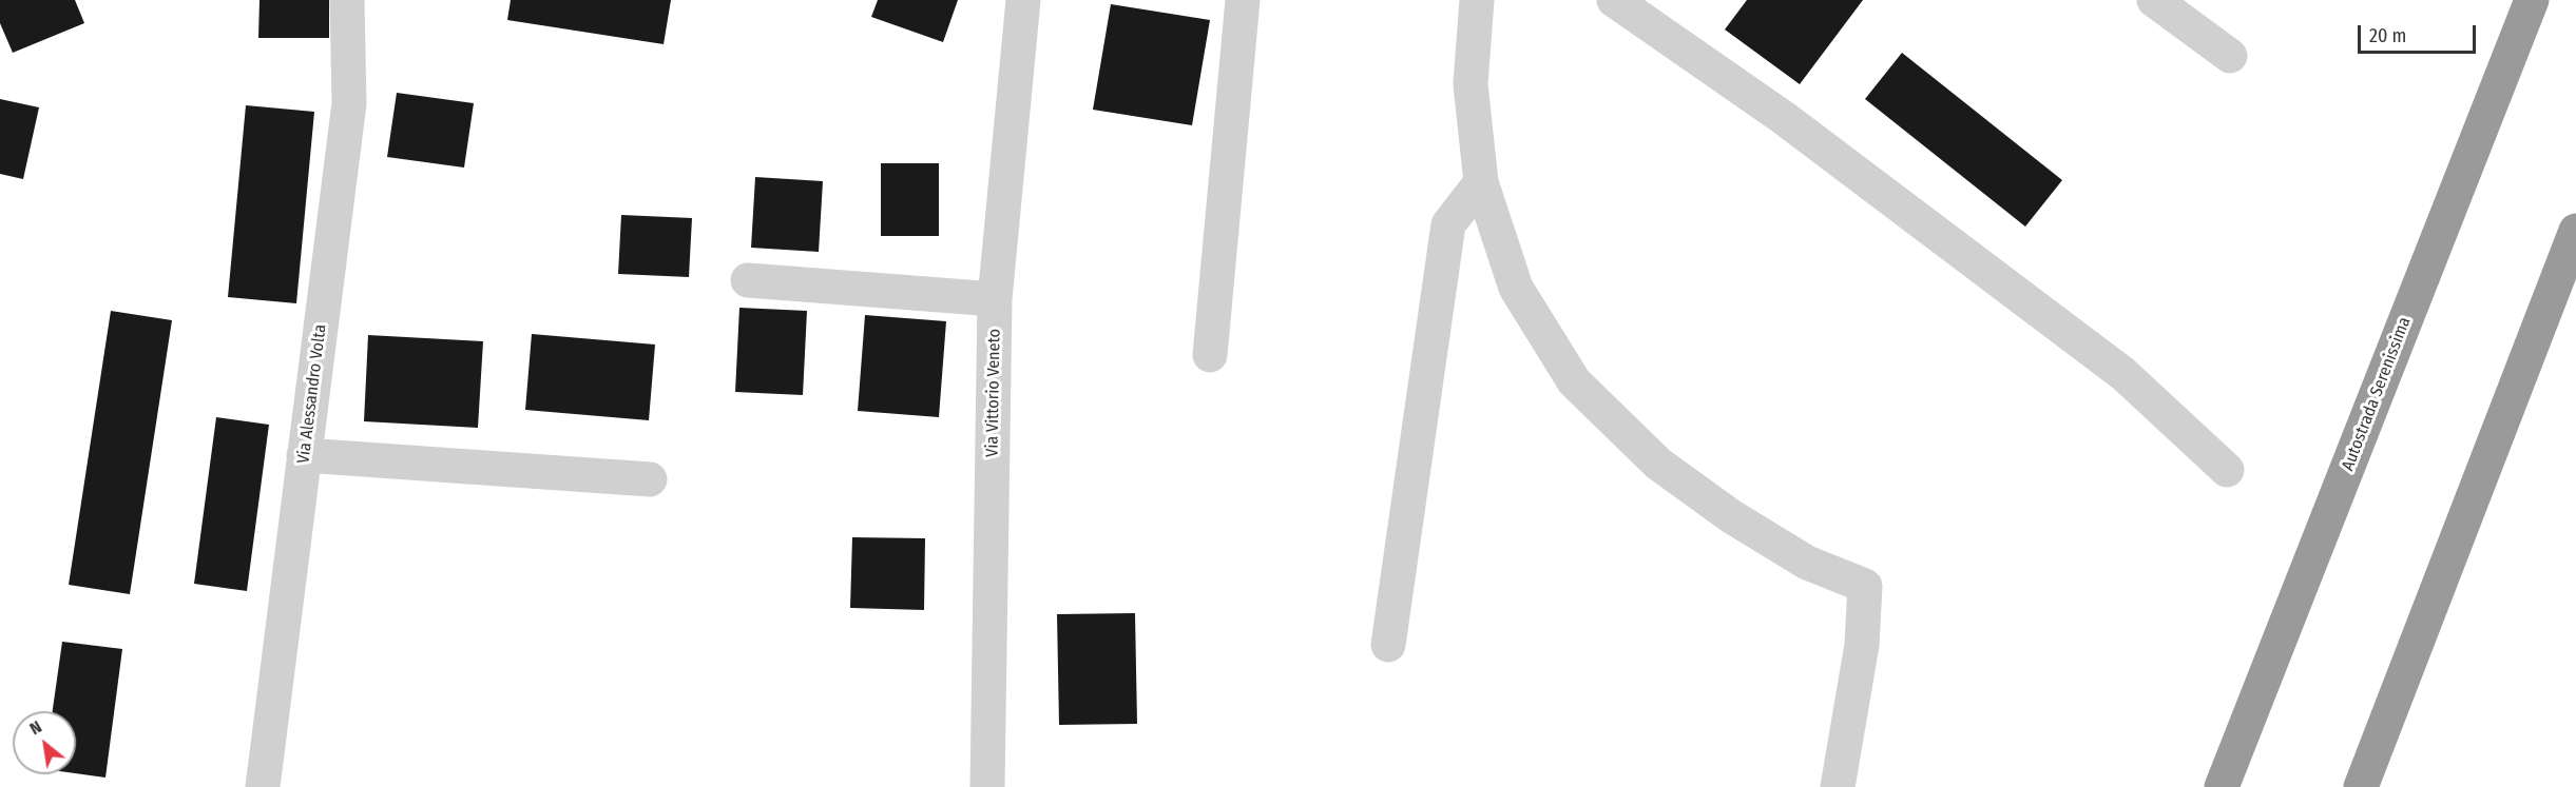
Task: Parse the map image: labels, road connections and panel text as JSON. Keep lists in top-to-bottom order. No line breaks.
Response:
{"streets":{"highway":["Autostrada Serenissima"],"street":["Via Vittorio Veneto","Via Alessandro Volta"]},"scale_bar":"20 m","north":"top left"}
